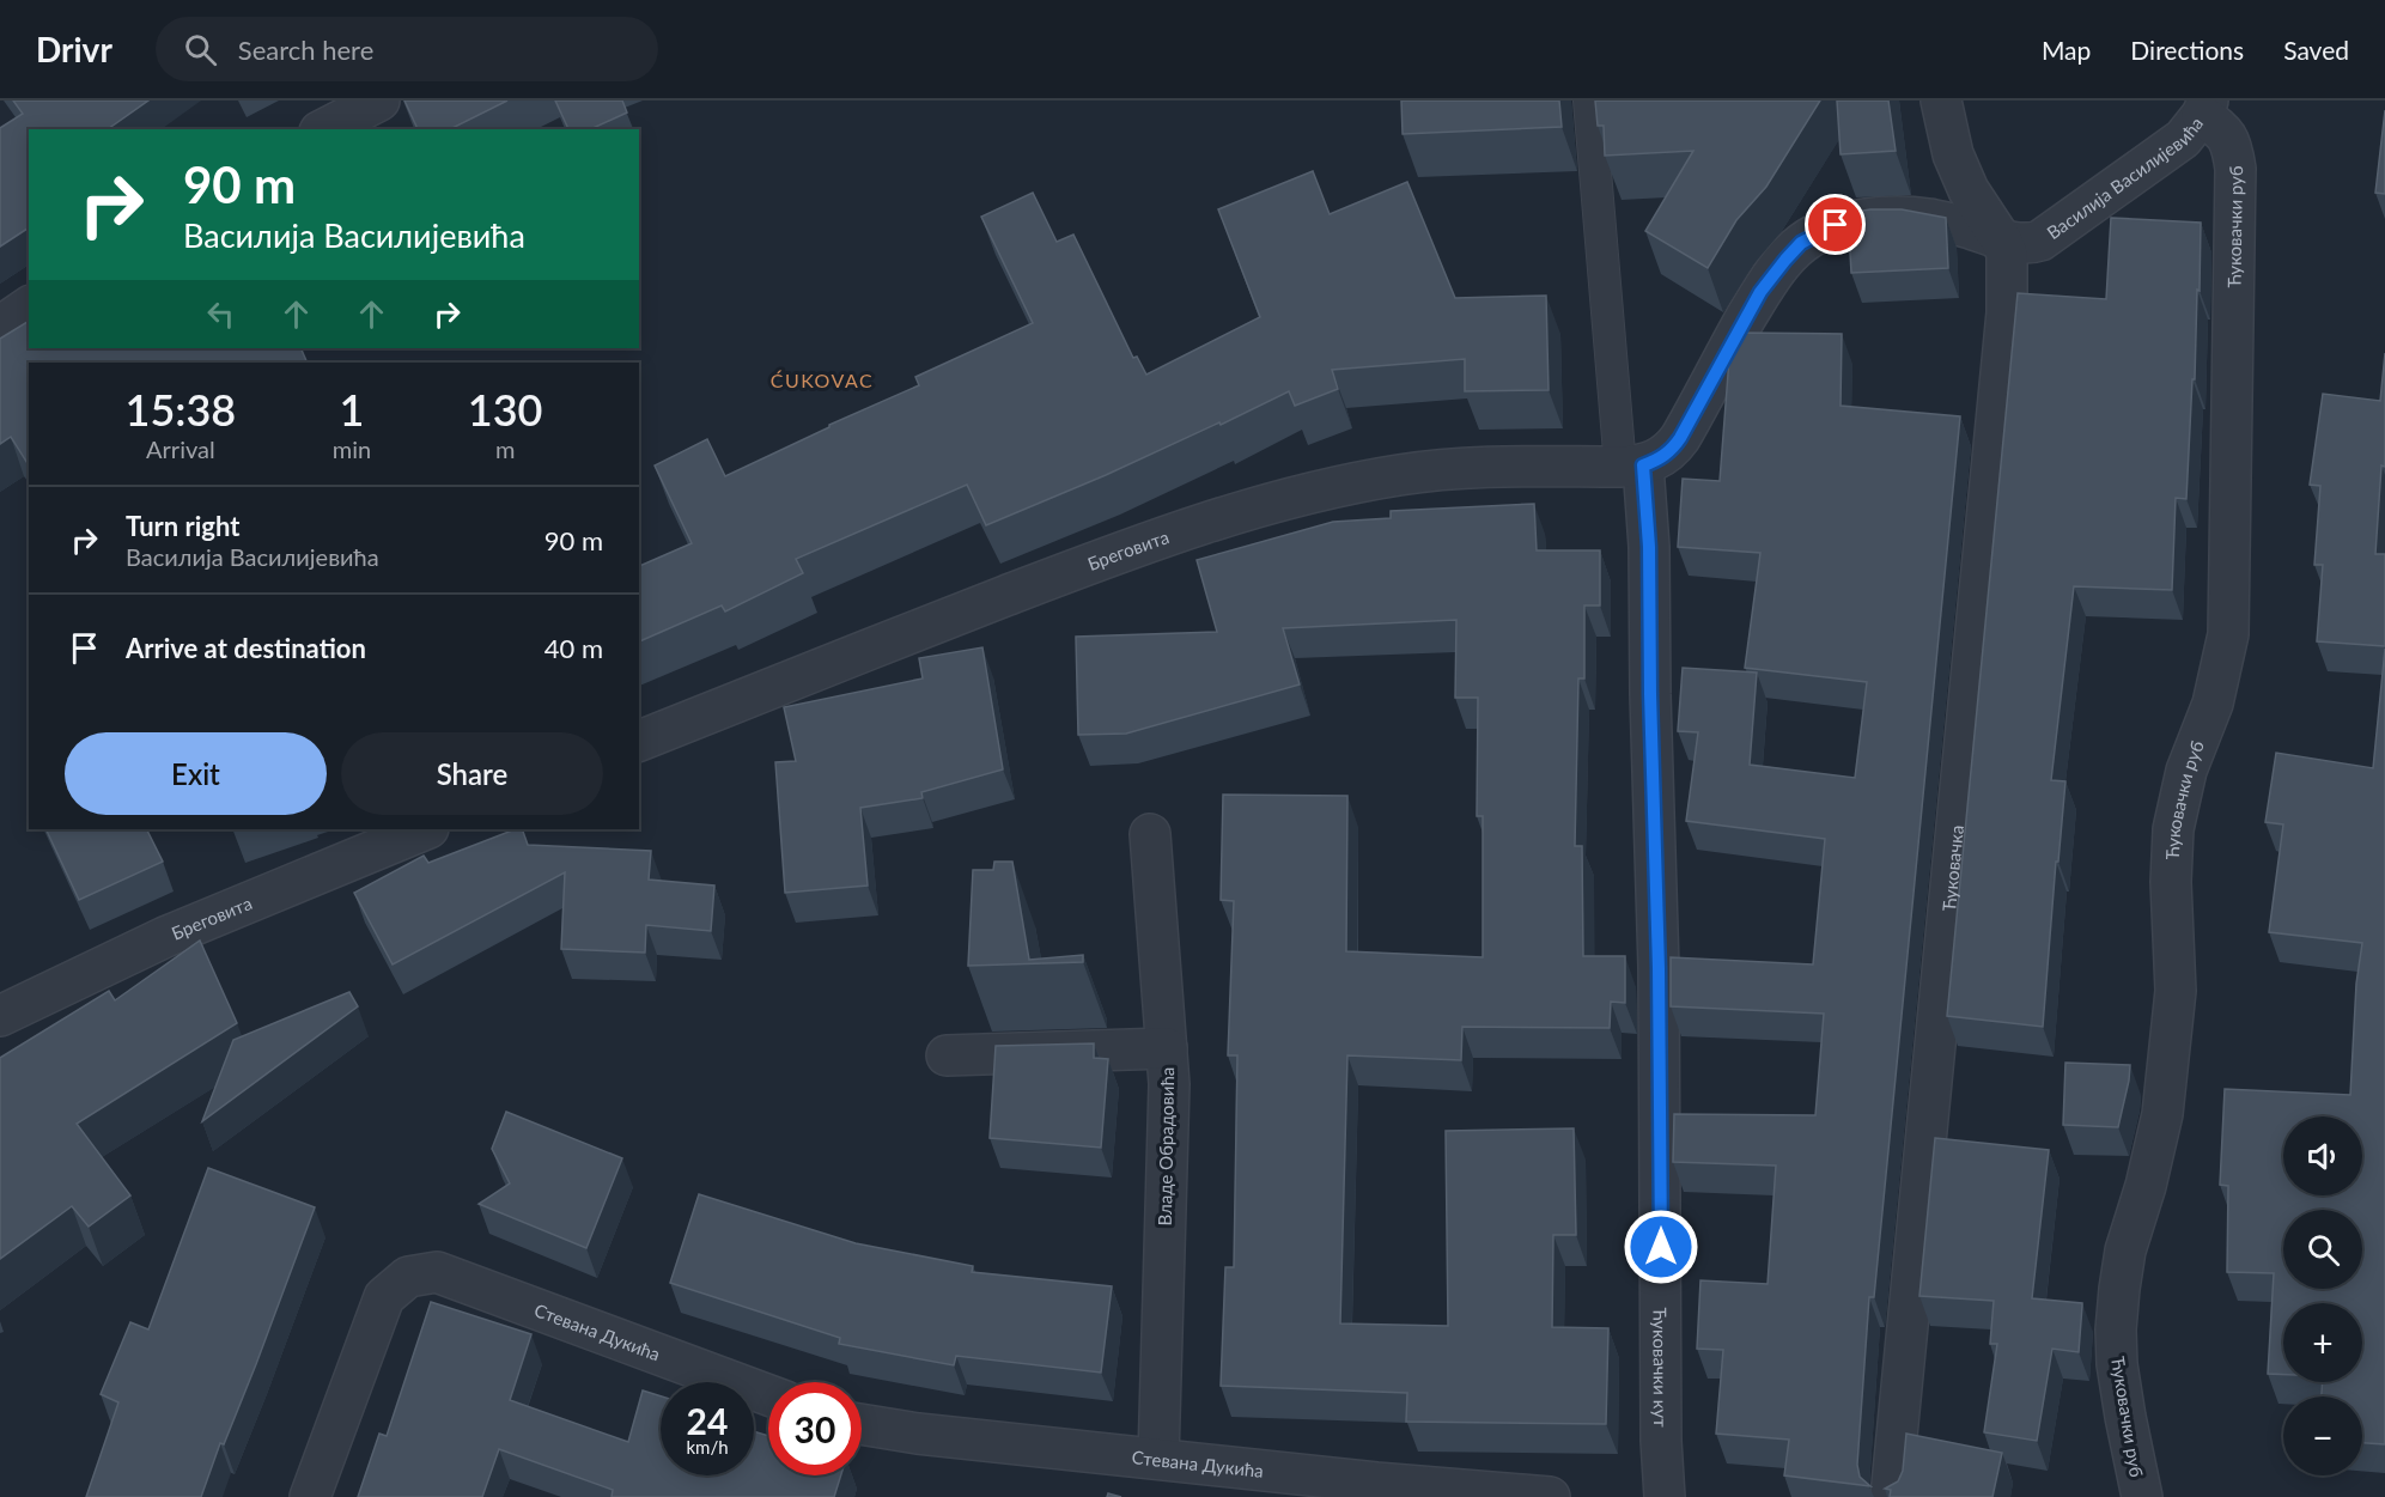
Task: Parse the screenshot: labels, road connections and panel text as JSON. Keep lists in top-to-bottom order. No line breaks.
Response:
{"streets":{"street":["Василија Василијевића","Ћуковачки руб","Бреговита","Ћуковачка","Владе Обрадовића","Стевана Дукића","Ћуковачки кут"]},"crossings":[["Василија Василијевића","Ћуковачки руб"],["Василија Василијевића","Бреговита"],["Василија Василијевића","Ћуковачка"],["Василија Василијевића","Ћуковачки кут"],["Бреговита","Ћуковачки кут"],["Владе Обрадовића","Стевана Дукића"]],"districts":["ĆUKOVAC"],"page":{"header":"Drivr","search":"Search here","nav":["Map","Directions","Saved"],"turn":["90 m","Василија Василијевића"],"eta":["15:38","Arrival","1","min","130","m"],"list":[{"name":"Turn right","note":"Василија Василијевића","value":"90 m"},{"name":"Arrive at destination","value":"40 m"}],"buttons":["Exit","Share"],"map_buttons":["+","−"],"speed":"24 km/h","limit":"30"}}
